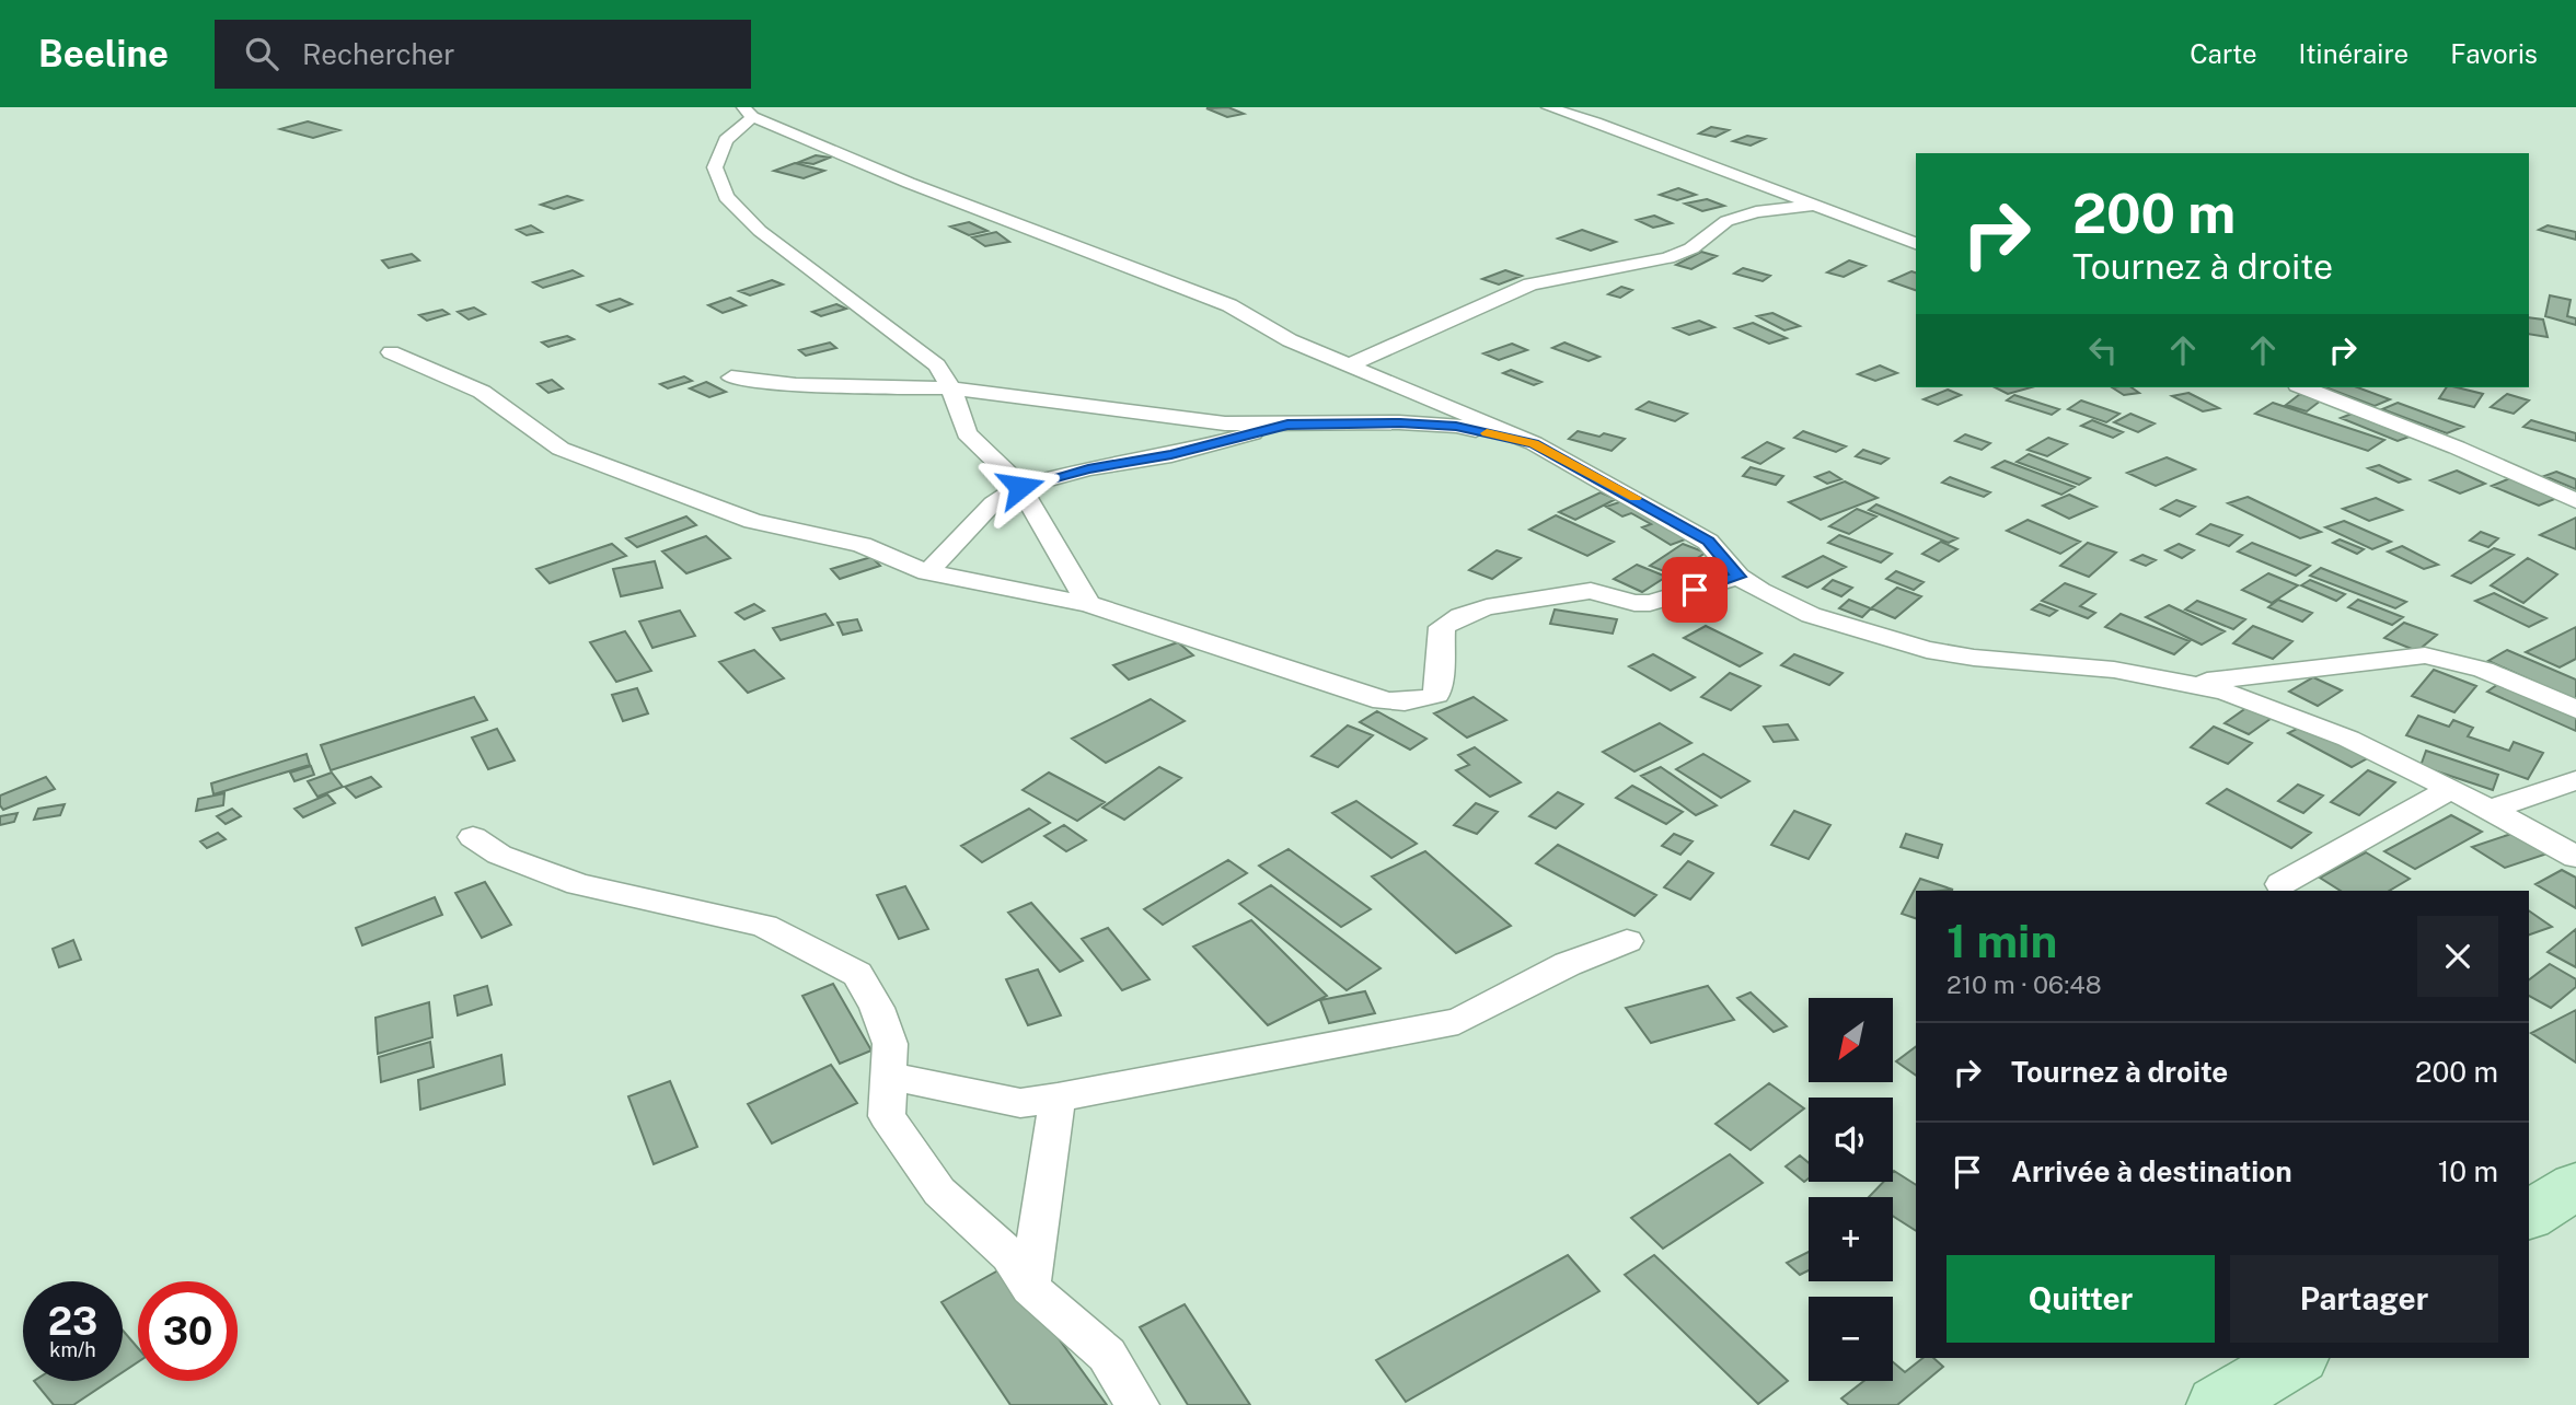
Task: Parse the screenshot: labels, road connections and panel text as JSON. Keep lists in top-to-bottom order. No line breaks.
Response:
{"north":"bottom left","page":{"header":"Beeline","search":"Rechercher","nav":["Carte","Itinéraire","Favoris"],"turn":["200 m","Tournez à droite"],"heading":["1 min","210 m · 06:48"],"map_buttons":["+","−"],"list":[{"name":"Tournez à droite","value":"200 m"},{"name":"Arrivée à destination","value":"10 m"}],"buttons":["Quitter","Partager"],"speed":"23 km/h","limit":"30"}}
